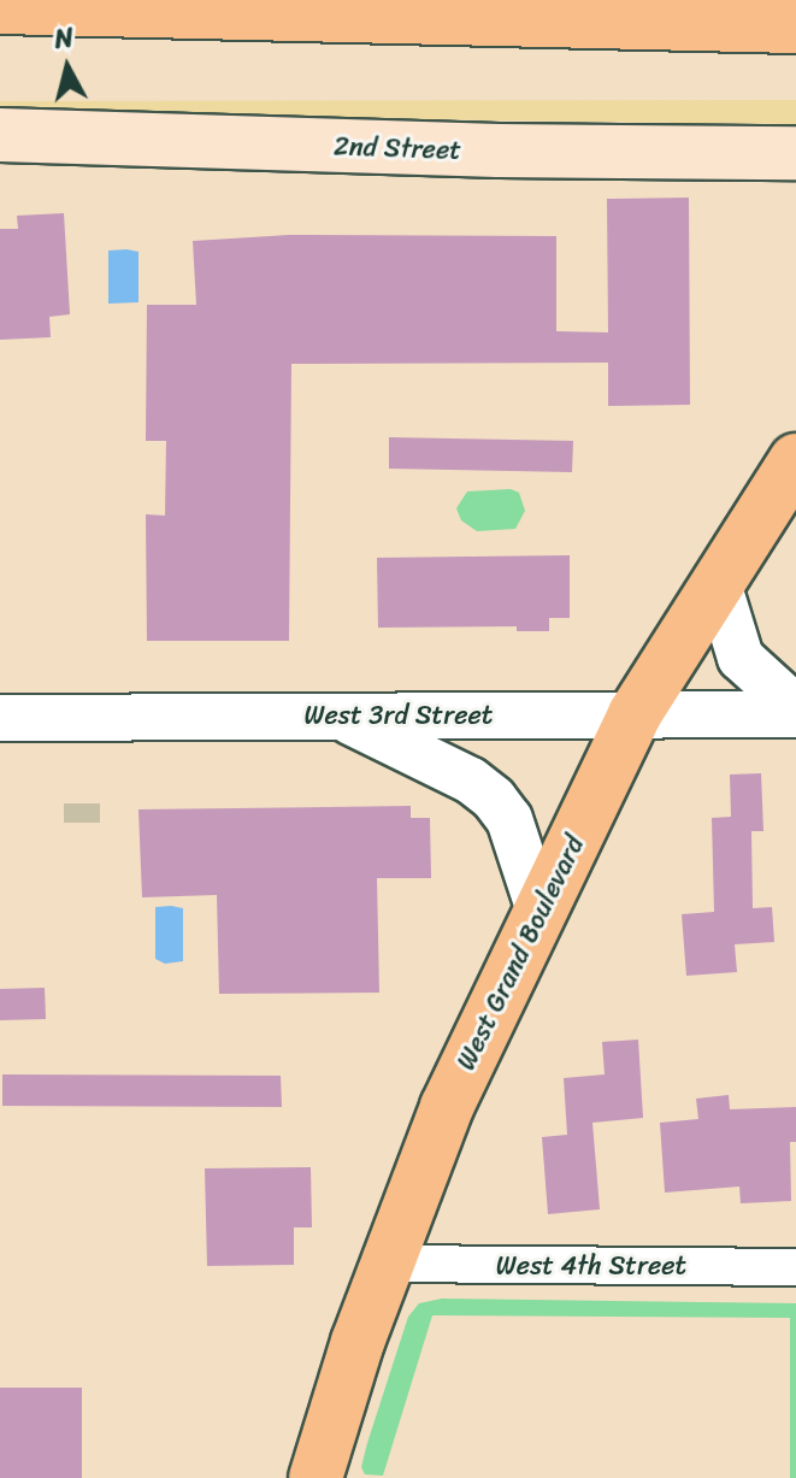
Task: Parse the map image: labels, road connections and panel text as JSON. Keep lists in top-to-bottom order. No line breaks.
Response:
{"streets":{"main road":["2nd Street","West Grand Boulevard"],"street":["West 3rd Street","West 4th Street"]},"crossings":[["West 3rd Street","West Grand Boulevard"],["West Grand Boulevard","West 4th Street"]],"north":"top"}
